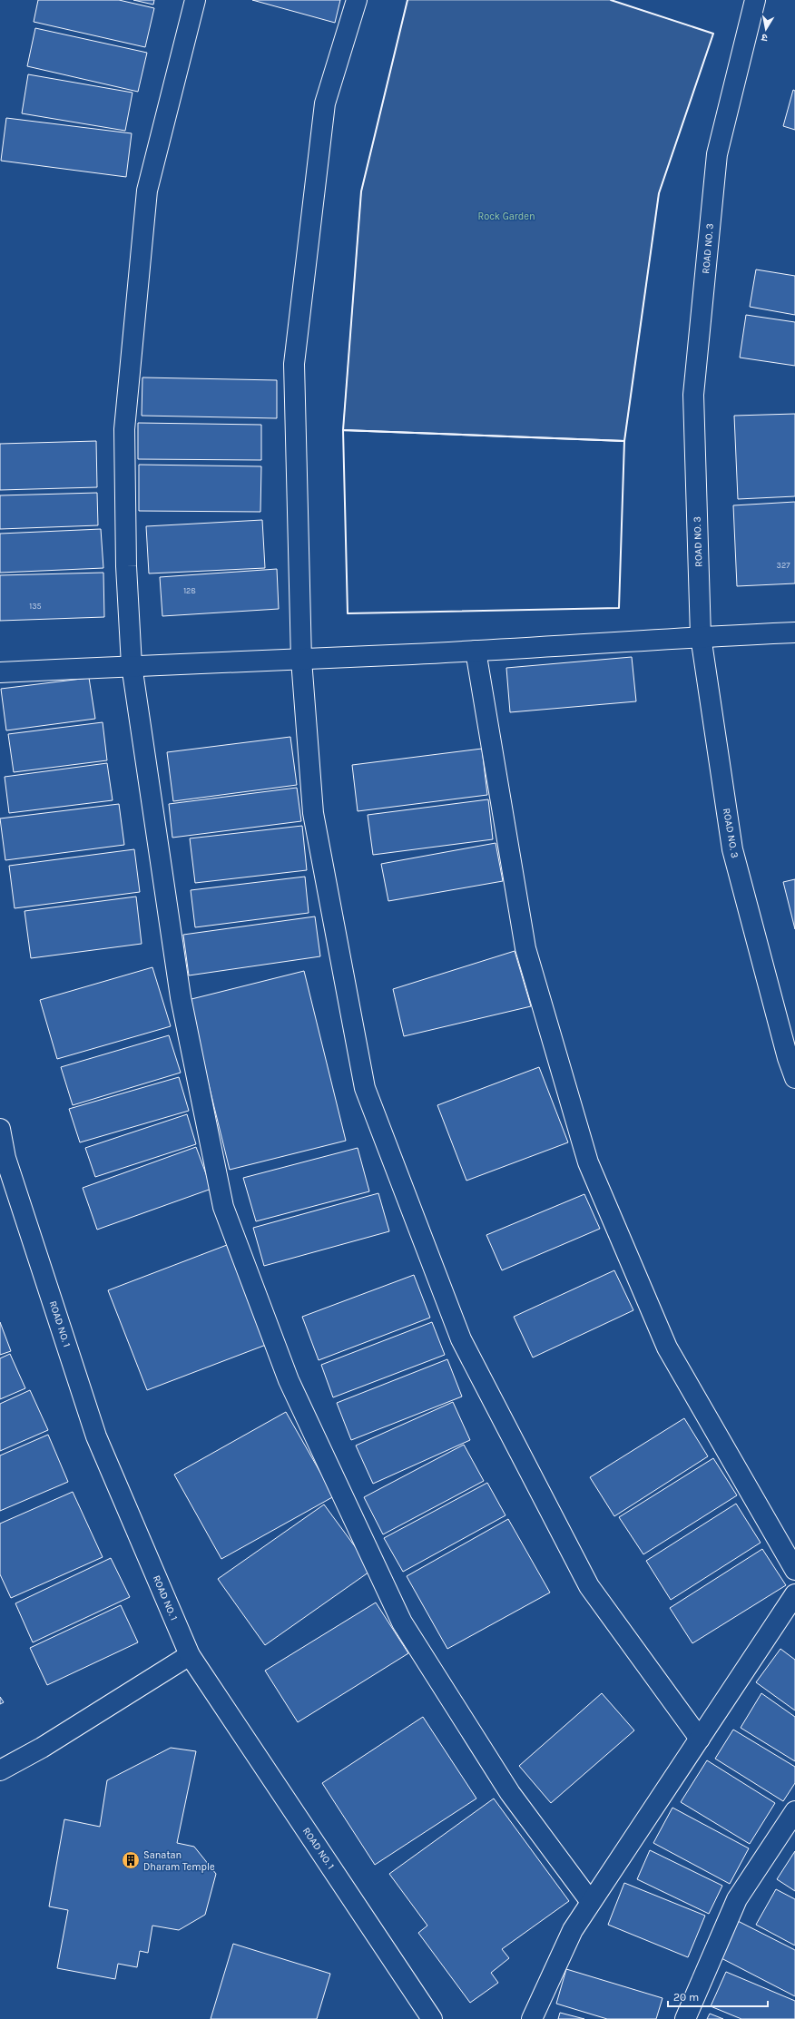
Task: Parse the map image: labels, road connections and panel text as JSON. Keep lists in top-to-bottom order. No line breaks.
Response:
{"streets":{"street":["ROAD NO. 3","ROAD NO. 1"]},"parks":["Rock Garden"],"places":{"building":["Sanatan Dharam Temple"]},"house_numbers":["327","128","135"],"scale_bar":"20 m","north":"bottom"}
